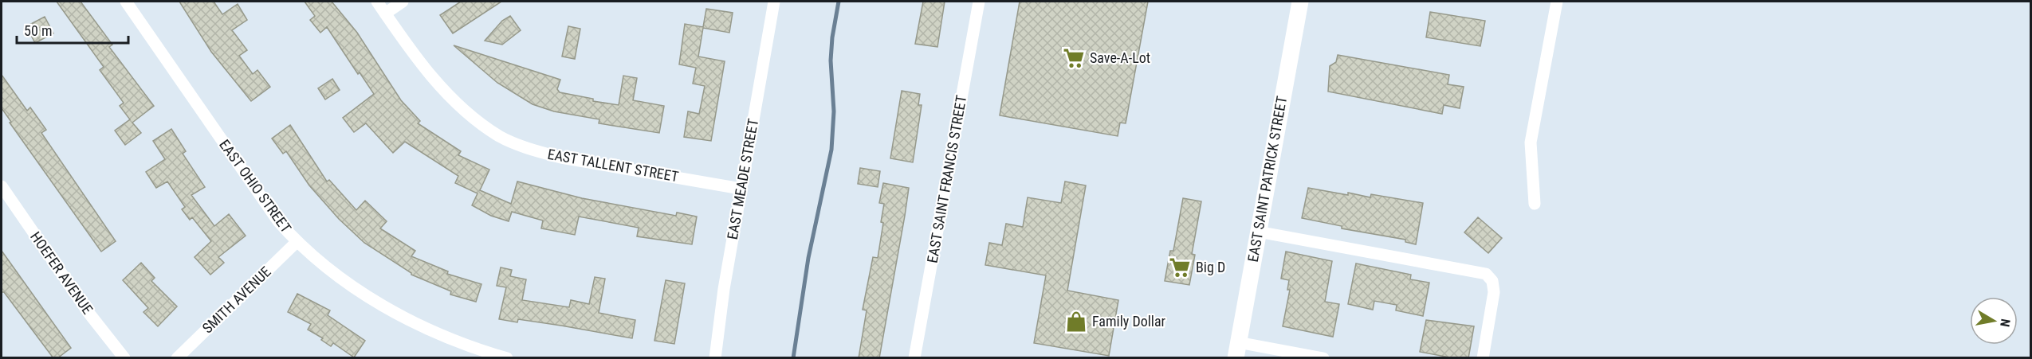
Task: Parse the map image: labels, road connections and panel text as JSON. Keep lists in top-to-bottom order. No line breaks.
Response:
{"streets":{"main road":["EAST SAINT PATRICK STREET"],"street":["EAST TALLENT STREET","EAST MEADE STREET","EAST SAINT FRANCIS STREET","EAST OHIO STREET","HOEFER AVENUE","SMITH AVENUE"]},"crossings":[["EAST TALLENT STREET","EAST MEADE STREET"],["EAST OHIO STREET","SMITH AVENUE"]],"places":{"supermarket":["Save-A-Lot","Big D"],"shop":["Family Dollar"]},"scale_bar":"50 m","north":"right"}
